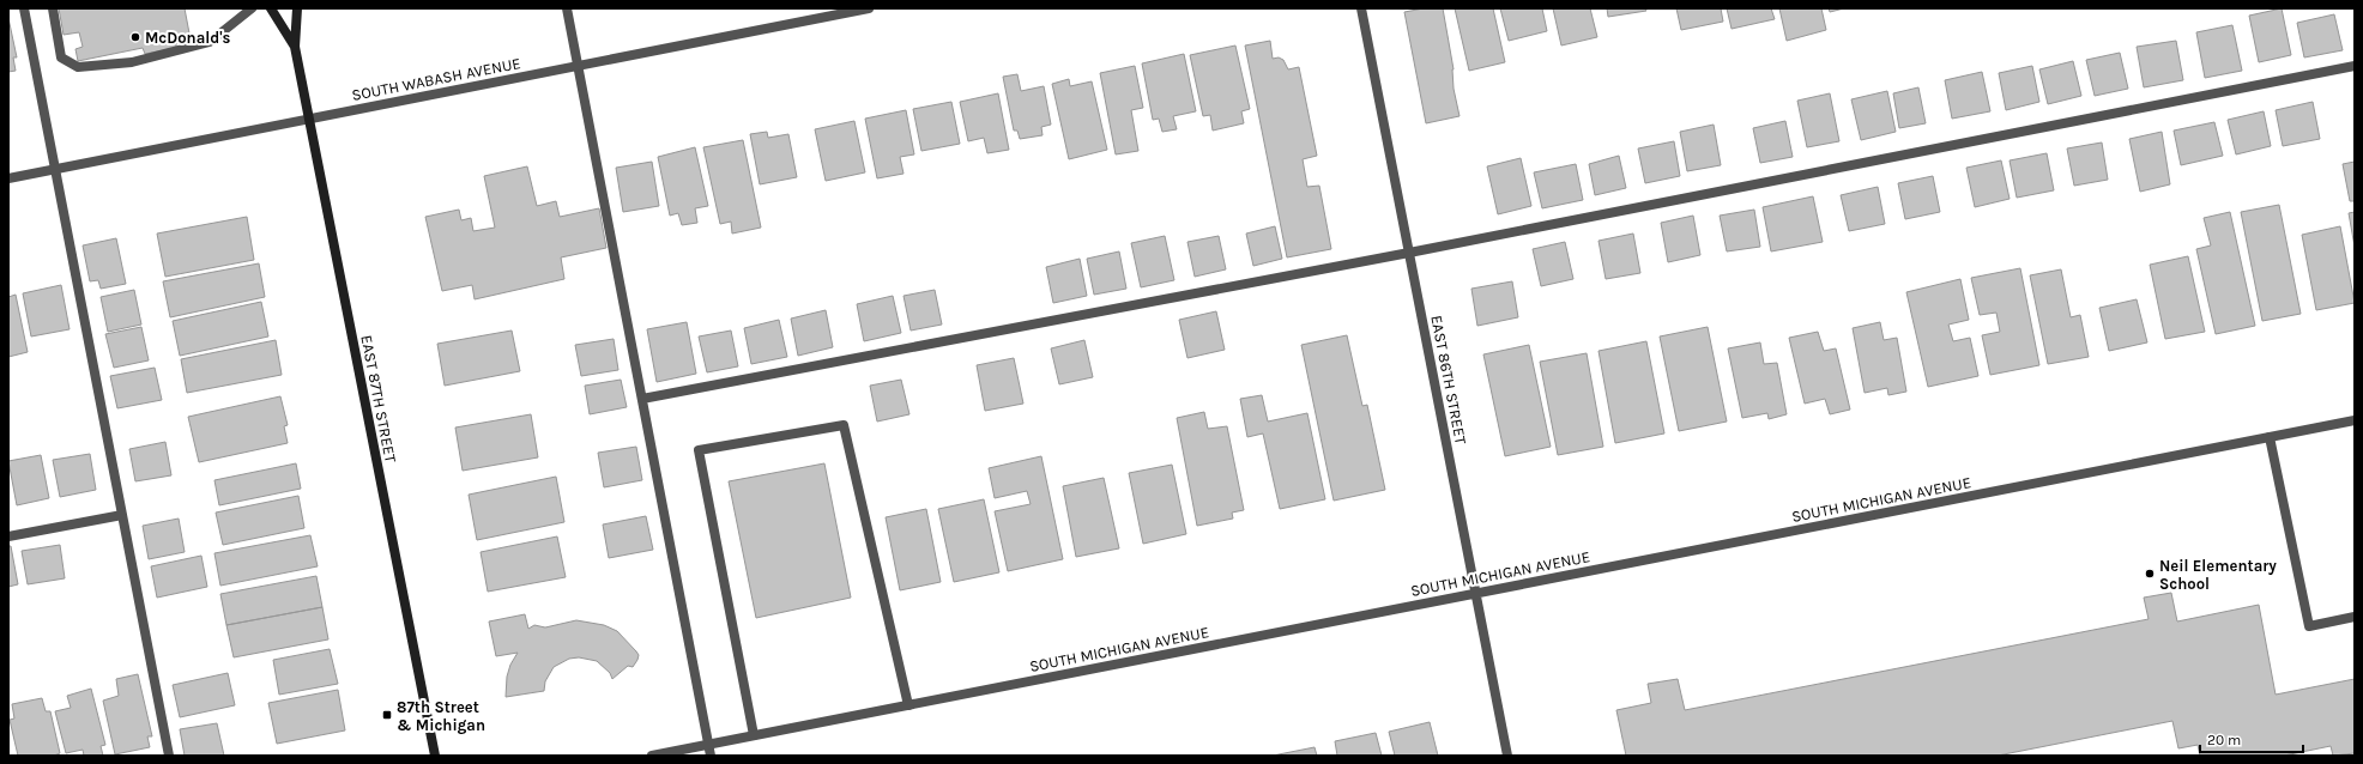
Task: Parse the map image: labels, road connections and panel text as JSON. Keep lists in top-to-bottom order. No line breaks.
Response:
{"streets":{"main road":["EAST 87TH STREET"],"street":["SOUTH WABASH AVENUE","EAST 86TH STREET","SOUTH MICHIGAN AVENUE"]},"crossings":[["SOUTH WABASH AVENUE","EAST 87TH STREET"],["EAST 86TH STREET","SOUTH MICHIGAN AVENUE"]],"places":{"other":["McDonald's","Neil Elementary School"],"transit":["87th Street & Michigan"]},"scale_bar":"20 m"}
